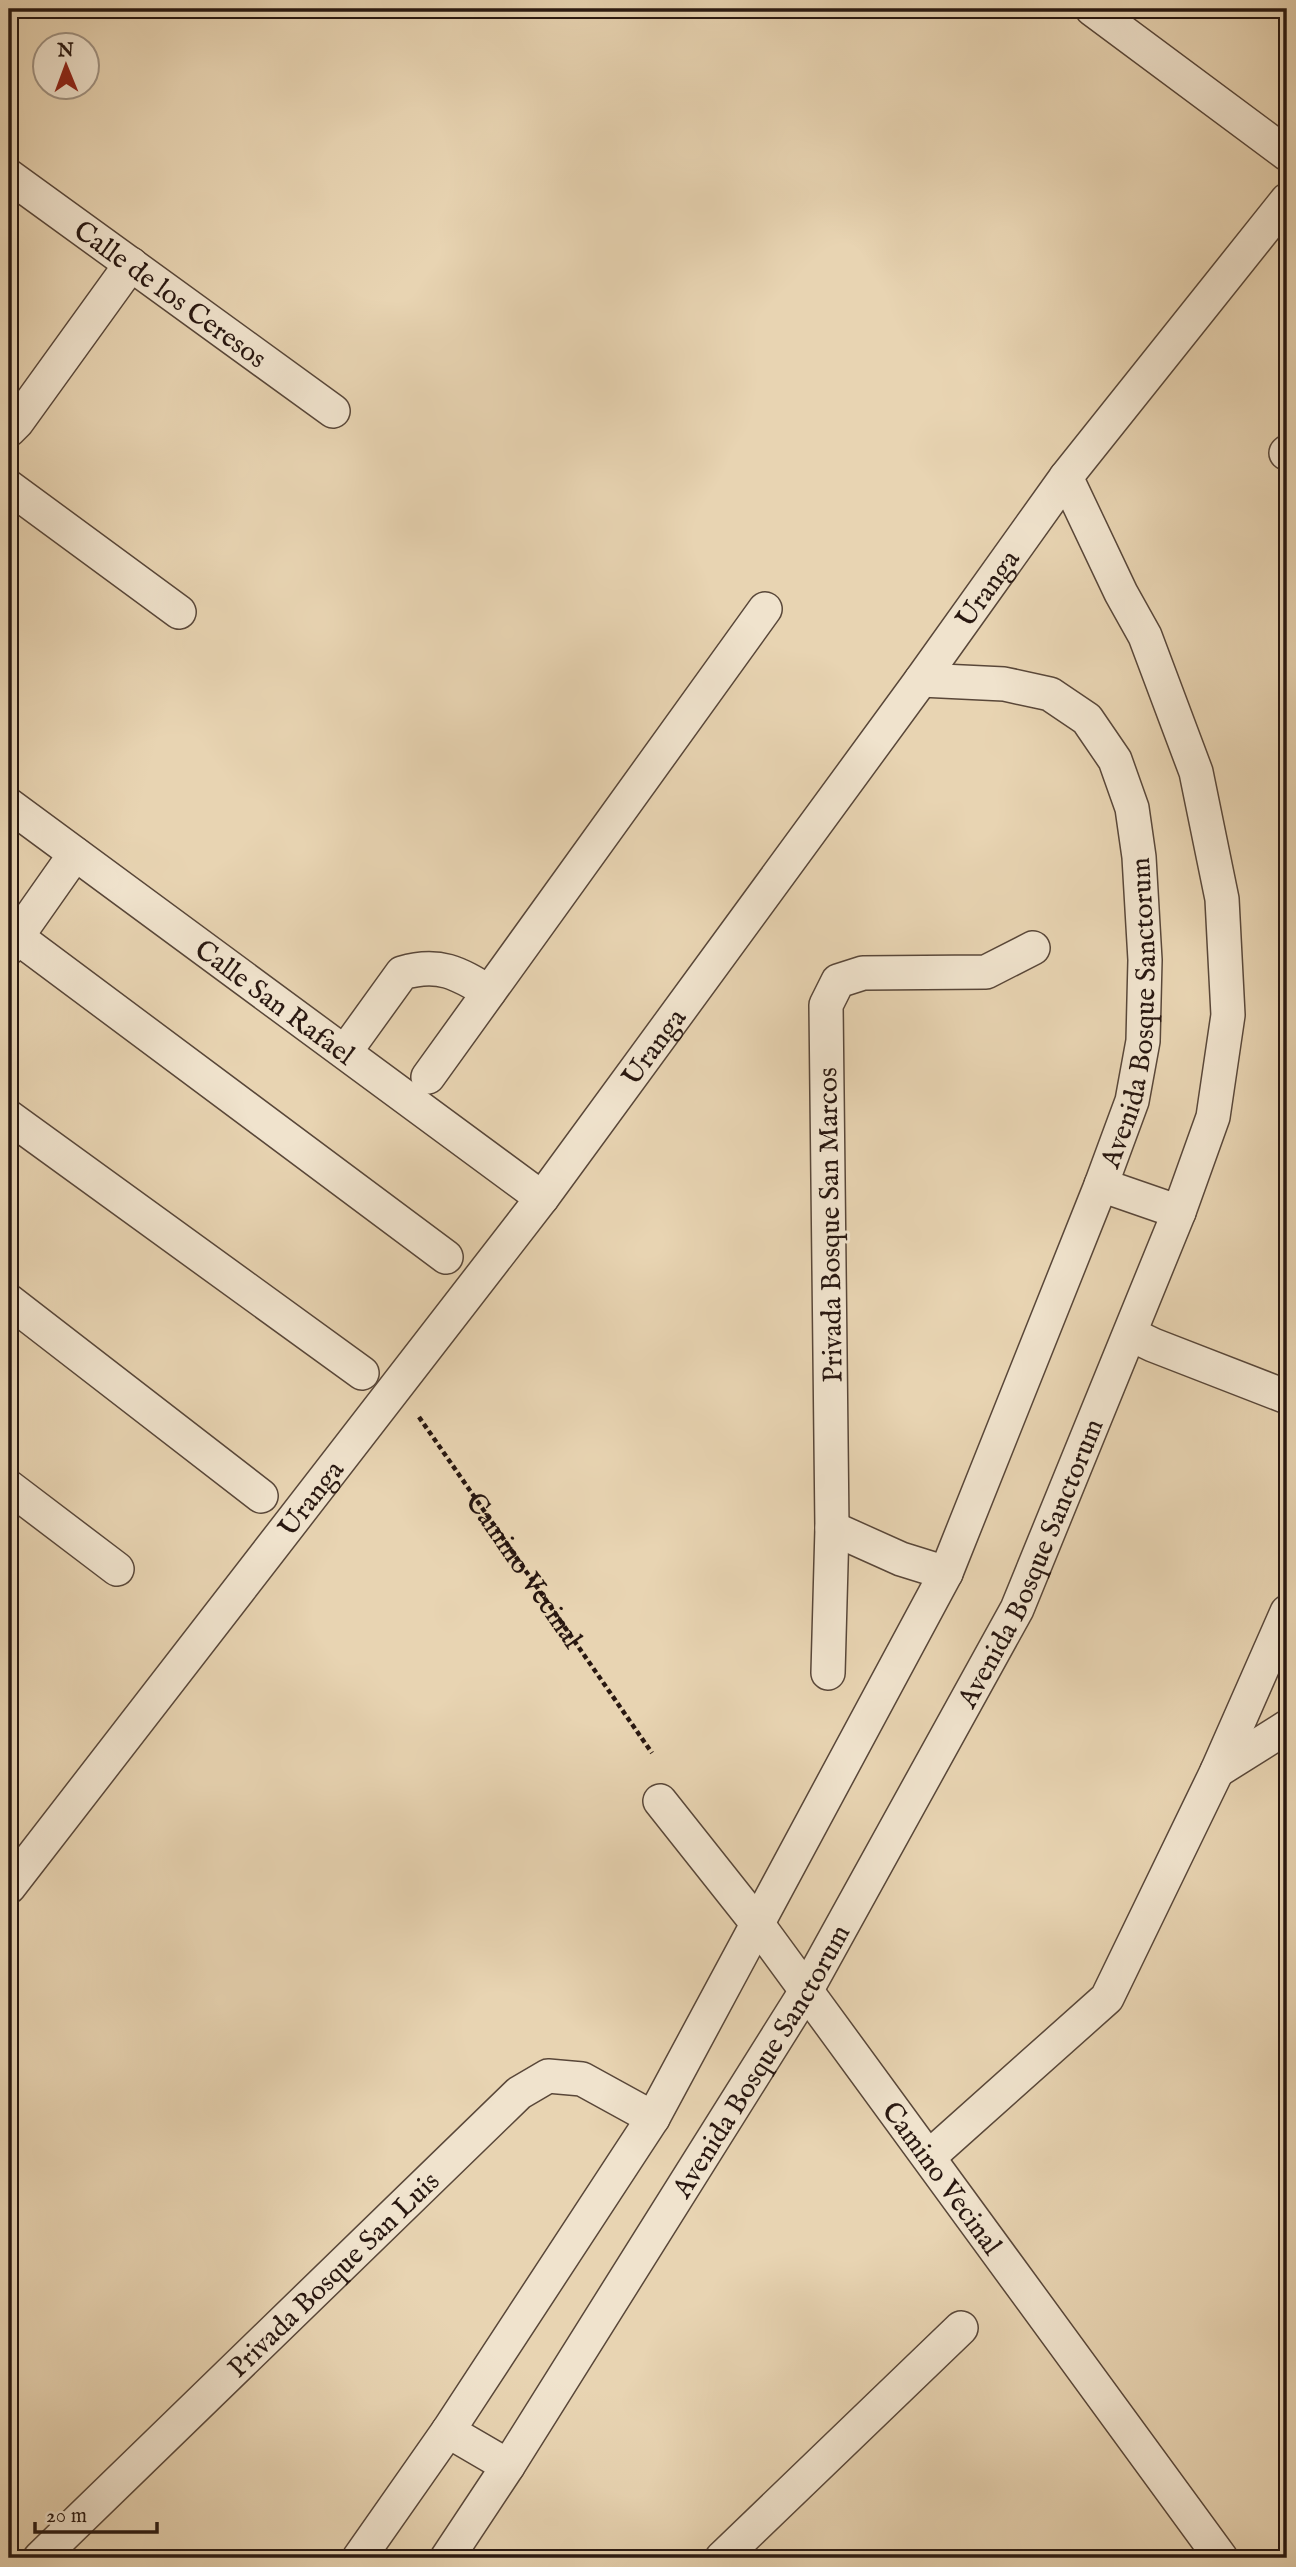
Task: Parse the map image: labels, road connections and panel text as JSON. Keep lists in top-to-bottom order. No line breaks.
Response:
{"streets":{"street":["Calle de los Ceresos","Uranga","Calle San Rafael","Avenida Bosque Sanctorum","Privada Bosque San Marcos","Camino Vecinal","Privada Bosque San Luis"]},"crossings":[["Uranga","Calle San Rafael"],["Uranga","Avenida Bosque Sanctorum"],["Uranga","Camino Vecinal"],["Avenida Bosque Sanctorum","Camino Vecinal"],["Avenida Bosque Sanctorum","Privada Bosque San Luis"]],"scale_bar":"20 m","north":"top"}
